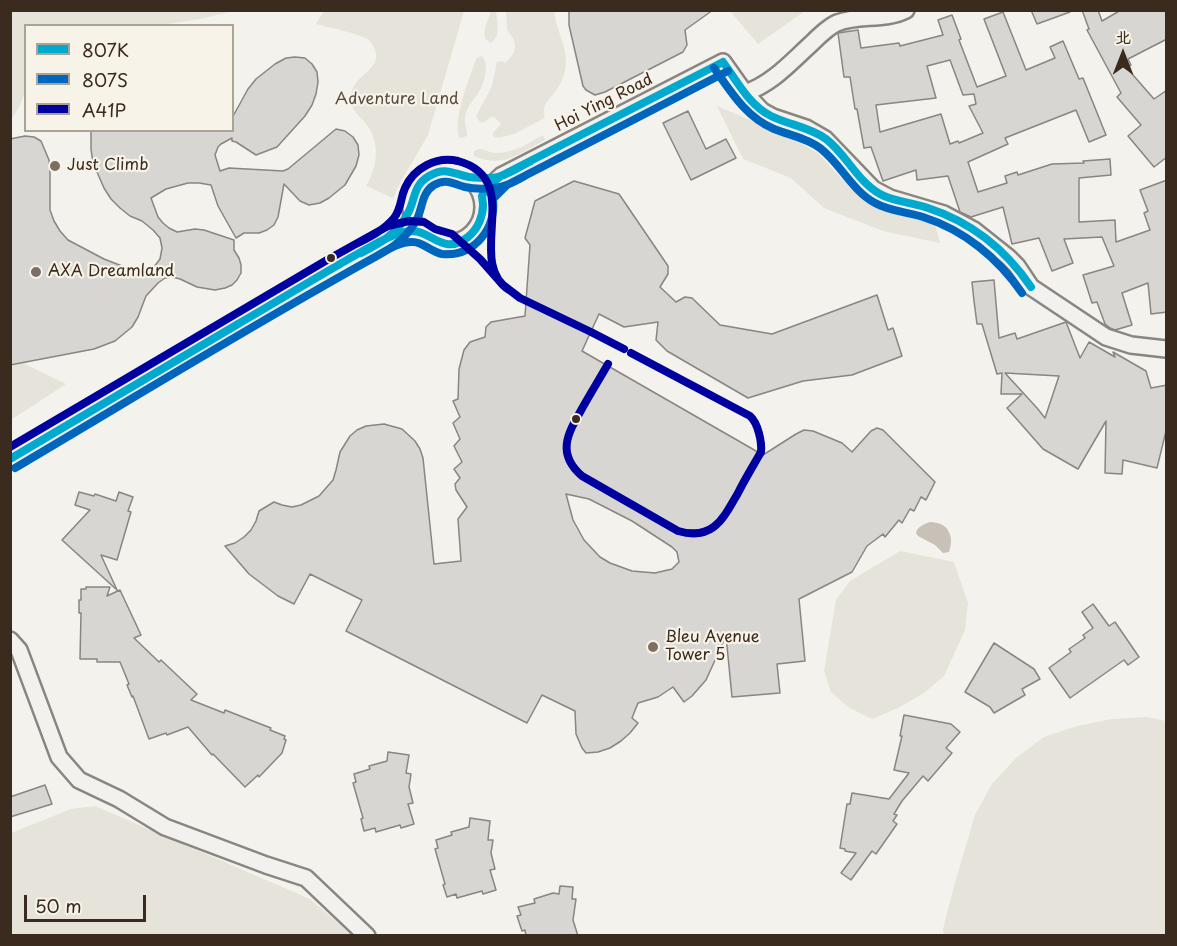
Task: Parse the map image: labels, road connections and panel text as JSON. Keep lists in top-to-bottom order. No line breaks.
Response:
{"streets":{"street":["Hoi Ying Road"]},"parks":["Adventure Land"],"places":["Just Climb","AXA Dreamland","Bleu Avenue Tower 5"],"lines":["transit line 807K","transit line 807S","transit line A41P"],"legend":["807K","807S","A41P"],"scale_bar":"50 m","north":"top"}
